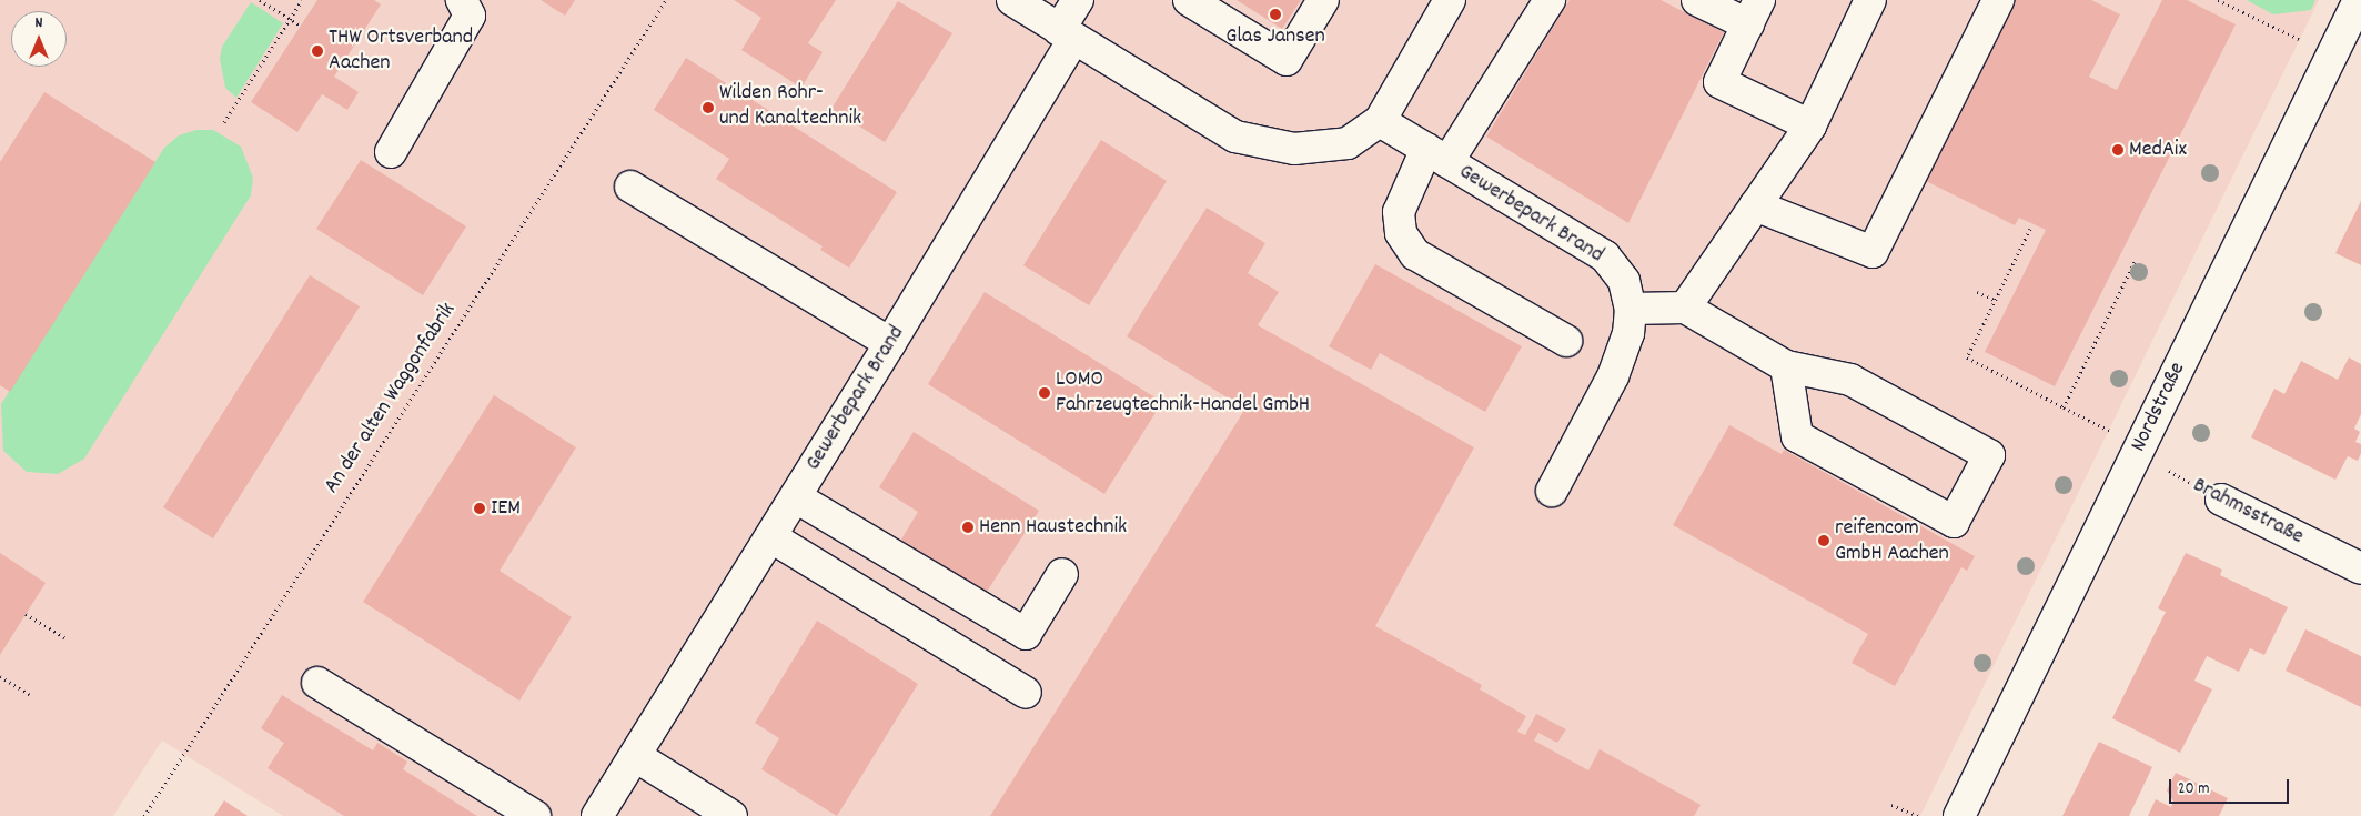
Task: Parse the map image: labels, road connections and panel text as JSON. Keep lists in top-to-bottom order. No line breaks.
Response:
{"streets":{"street":["Gewerbepark Brand","Nordstraße","Brahmsstraße"],"path":["An der alten Waggonfabrik"]},"crossings":[["Nordstraße","Brahmsstraße"]],"places":["Glas Jansen","THW Ortsverband Aachen","Wilden Rohr- und Kanaltechnik","MedAix","LOMO Fahrzeugtechnik-Handel GmbH","IEM","Henn Haustechnik","reifencom GmbH Aachen"],"scale_bar":"20 m","north":"top"}
